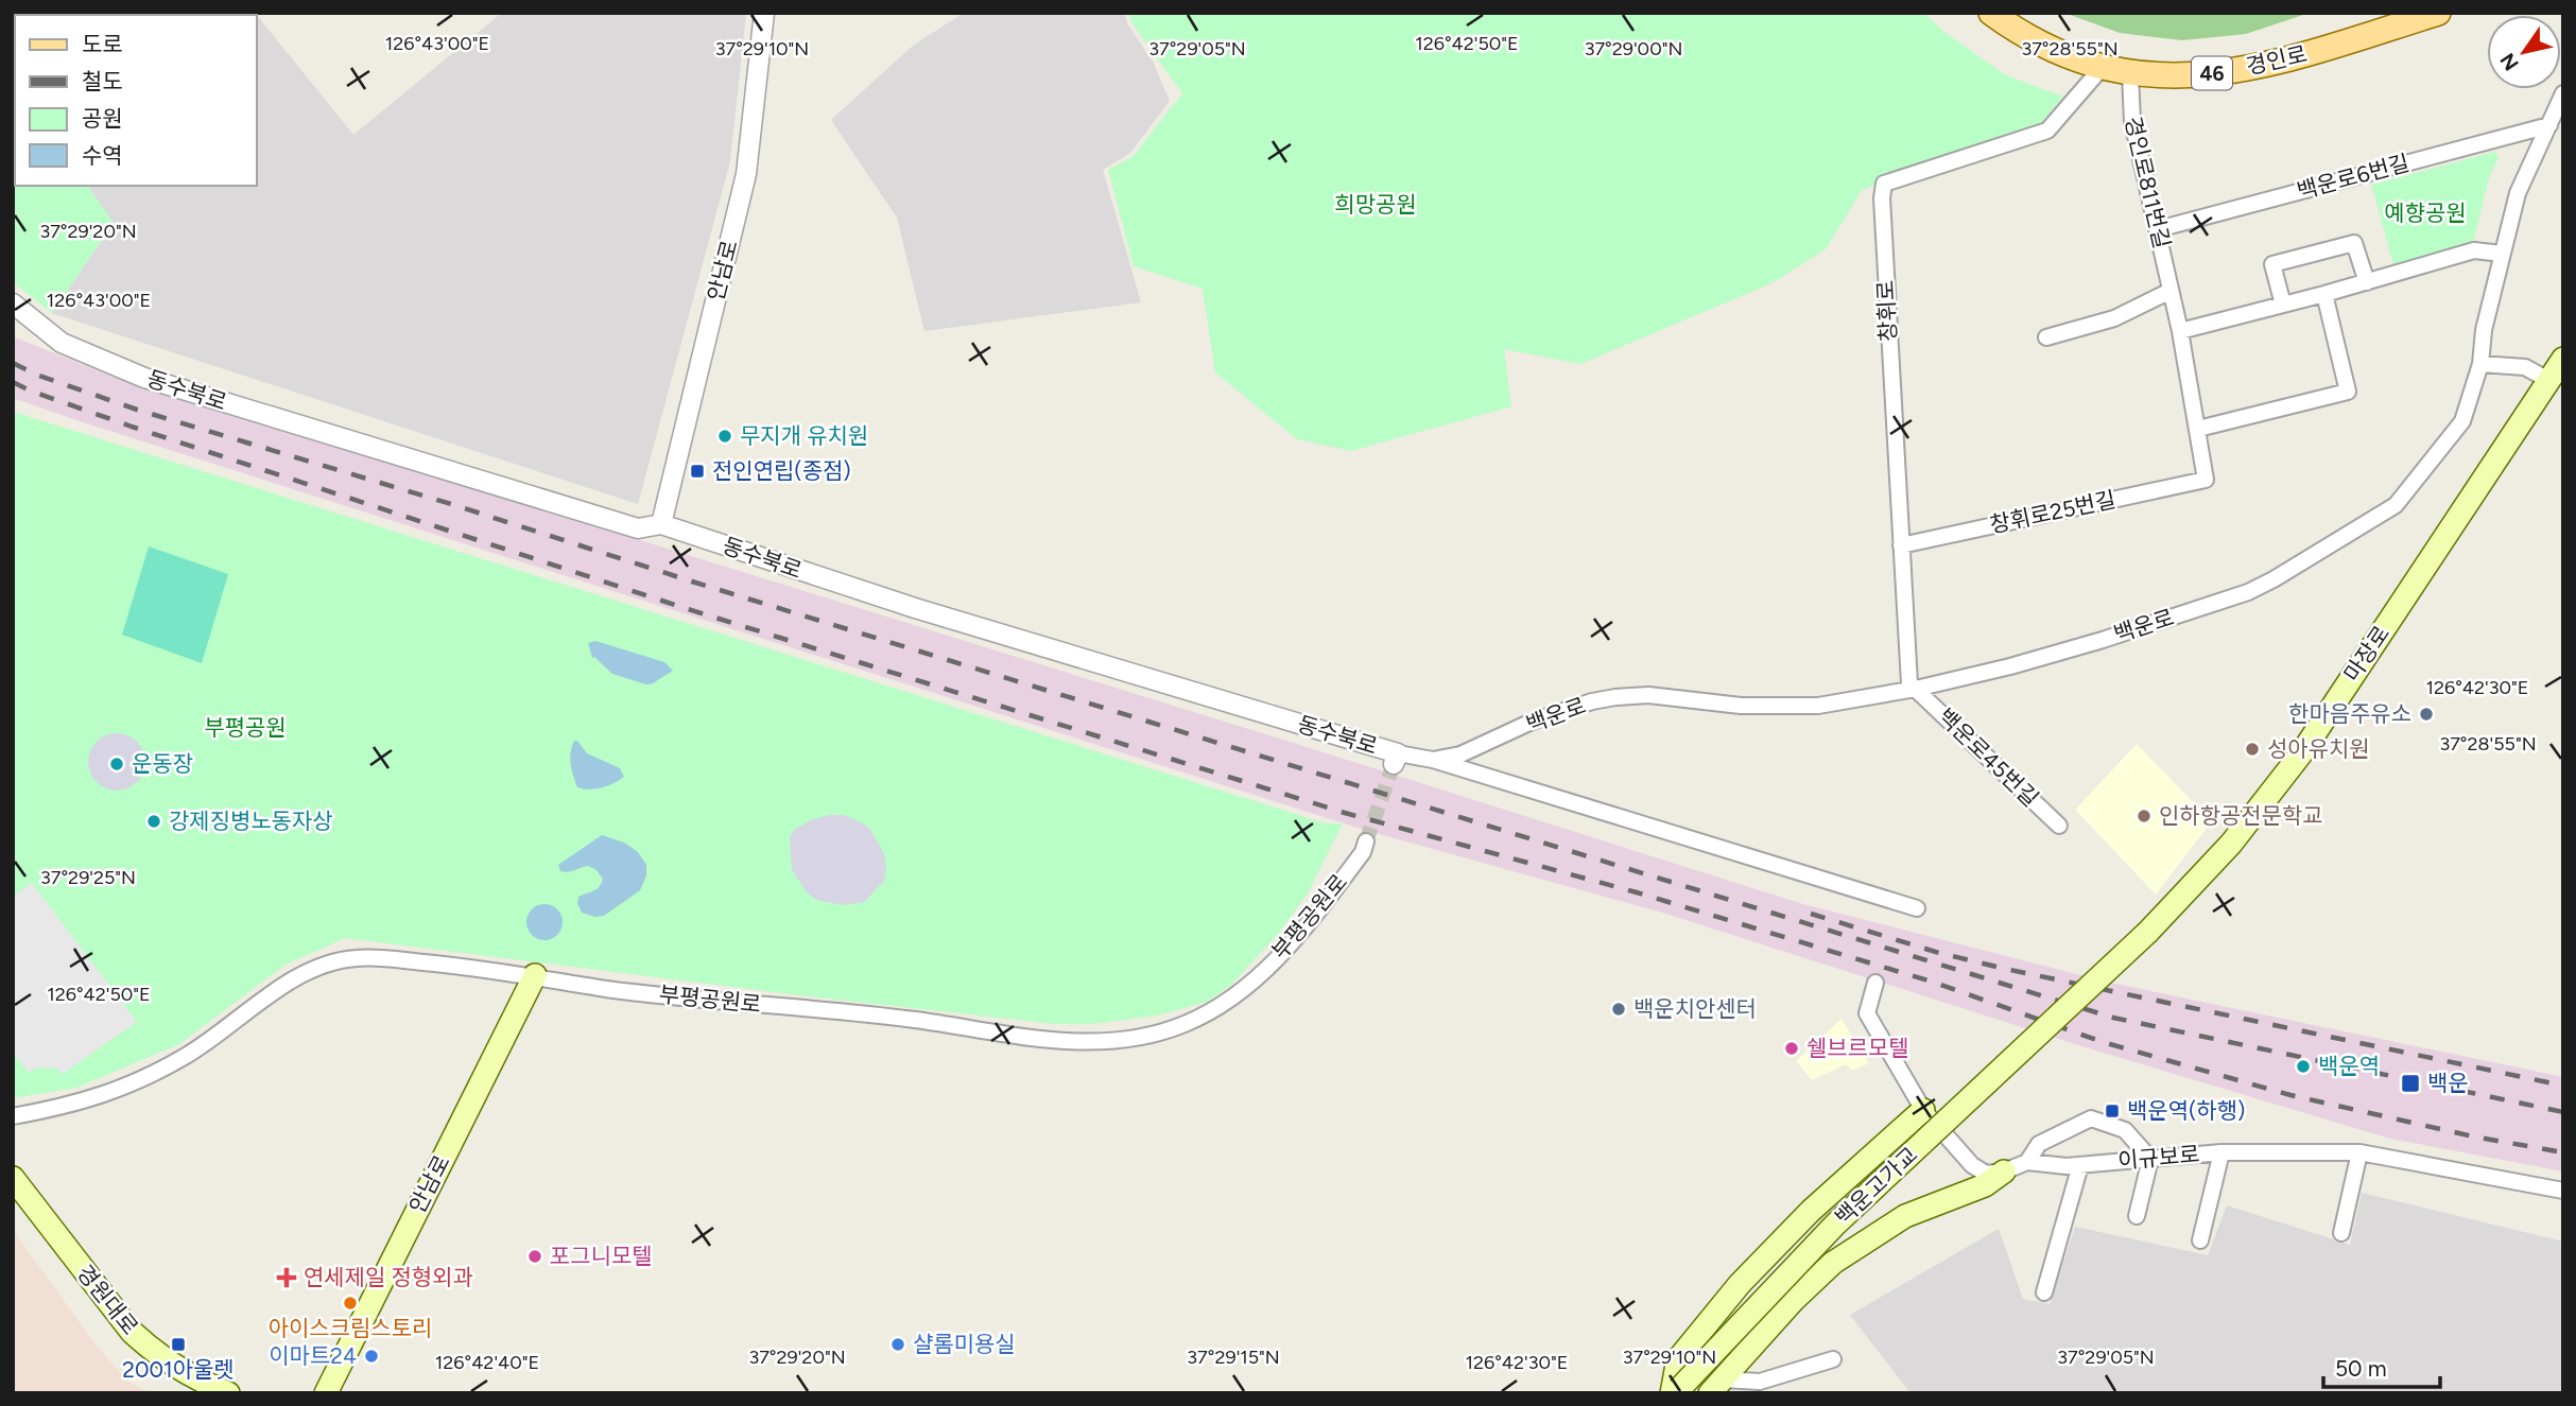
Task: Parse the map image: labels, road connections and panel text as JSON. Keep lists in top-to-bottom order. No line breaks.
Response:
{"streets":{"main road":["경인로","46","안남로","마장로","백운고가교","경원대로"],"street":["백운로6번길","경인로811번길","창휘로","동수북로","창휘로25번길","백운로","백운로45번길","부평공원로","이규보로"]},"crossings":[["경인로","경인로811번길"],["경인로","창휘로"],["백운로6번길","경인로811번길"],["백운로6번길","백운로"],["경인로811번길","창휘로25번길"],["안남로","동수북로"],["안남로","부평공원로"],["창휘로","창휘로25번길"],["창휘로","백운로"],["창휘로","백운로45번길"],["동수북로","백운로"],["백운로","백운로45번길"],["마장로","백운고가교"]],"parks":["희망공원","예향공원","부평공원"],"places":{"other":["무지개 유치원","한마음주유소","성아유치원","운동장","인하항공전문학교","강제징병노동자상","백운치안센터","쉘브르모텔","백운역","포그니모텔","아이스크림스토리","샬롬미용실","이마트24"],"transit":["전인연립(종점)","백운","백운역(하행)","2001아울렛"],"health":["연세제일 정형외과"]},"legend":["도로","철도","공원","수역"],"scale_bar":"50 m","north":"bottom left","coordinates":["126°43'00\"E","126°42'50\"E","37°29'10\"N","37°29'05\"N","37°29'00\"N","37°28'55\"N","37°29'20\"N","126°42'30\"E","37°29'25\"N","37°29'15\"N","126°42'40\"E"]}
